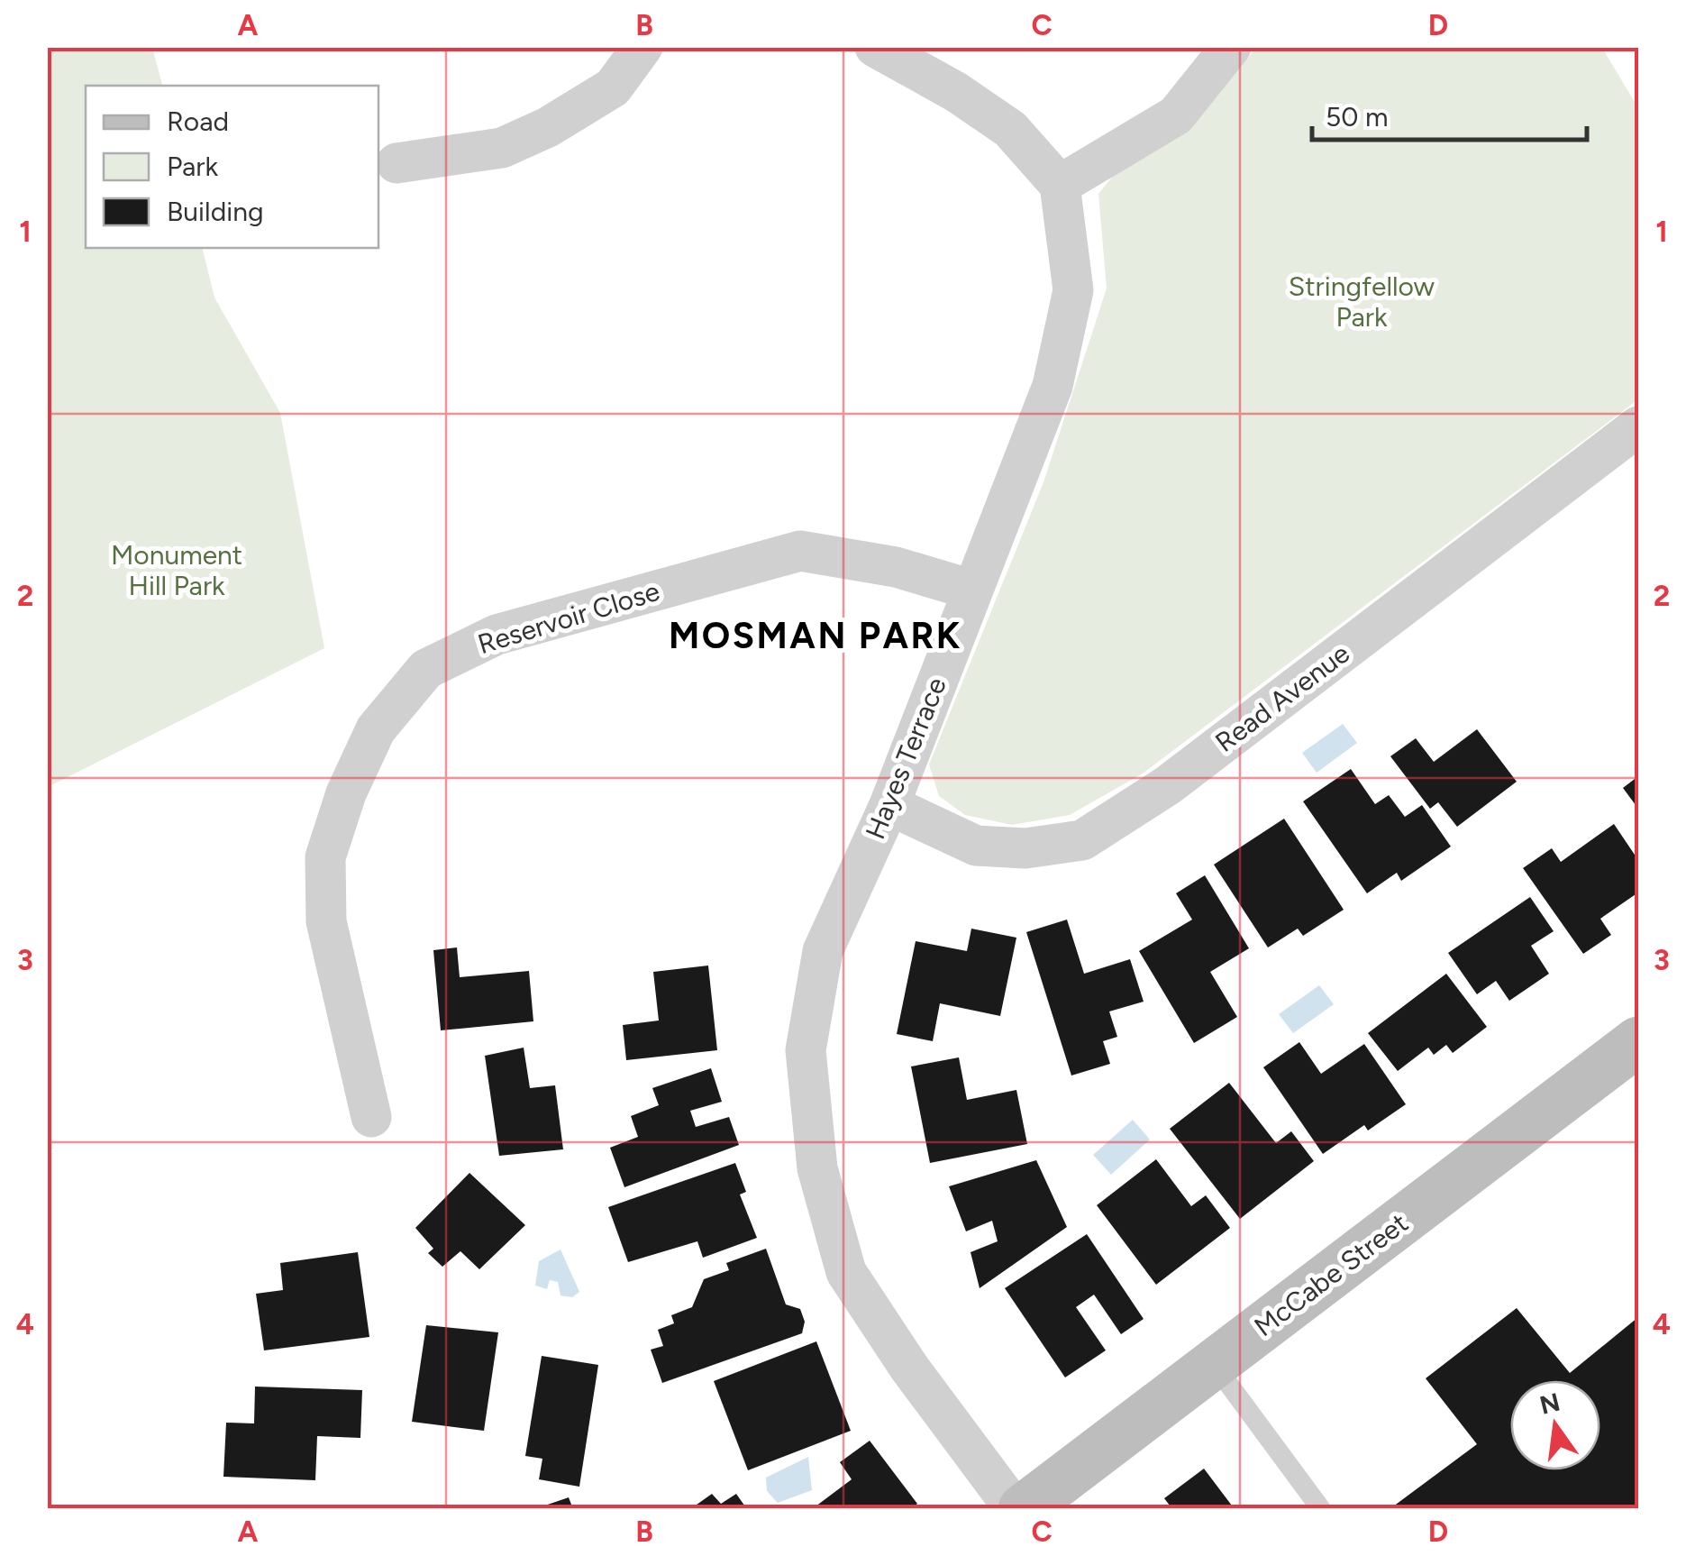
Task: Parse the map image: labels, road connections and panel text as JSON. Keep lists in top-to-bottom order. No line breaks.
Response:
{"streets":{"street":["Reservoir Close","Read Avenue","Hayes Terrace","McCabe Street"]},"crossings":[["Reservoir Close","Hayes Terrace"],["Read Avenue","Hayes Terrace"]],"districts":["MOSMAN PARK"],"parks":["Stringfellow Park","Monument Hill Park"],"legend":["Road","Park","Building"],"scale_bar":"50 m","north":"top","grid":{"columns":["A","B","C","D"],"rows":["1","2","3","4"]}}
